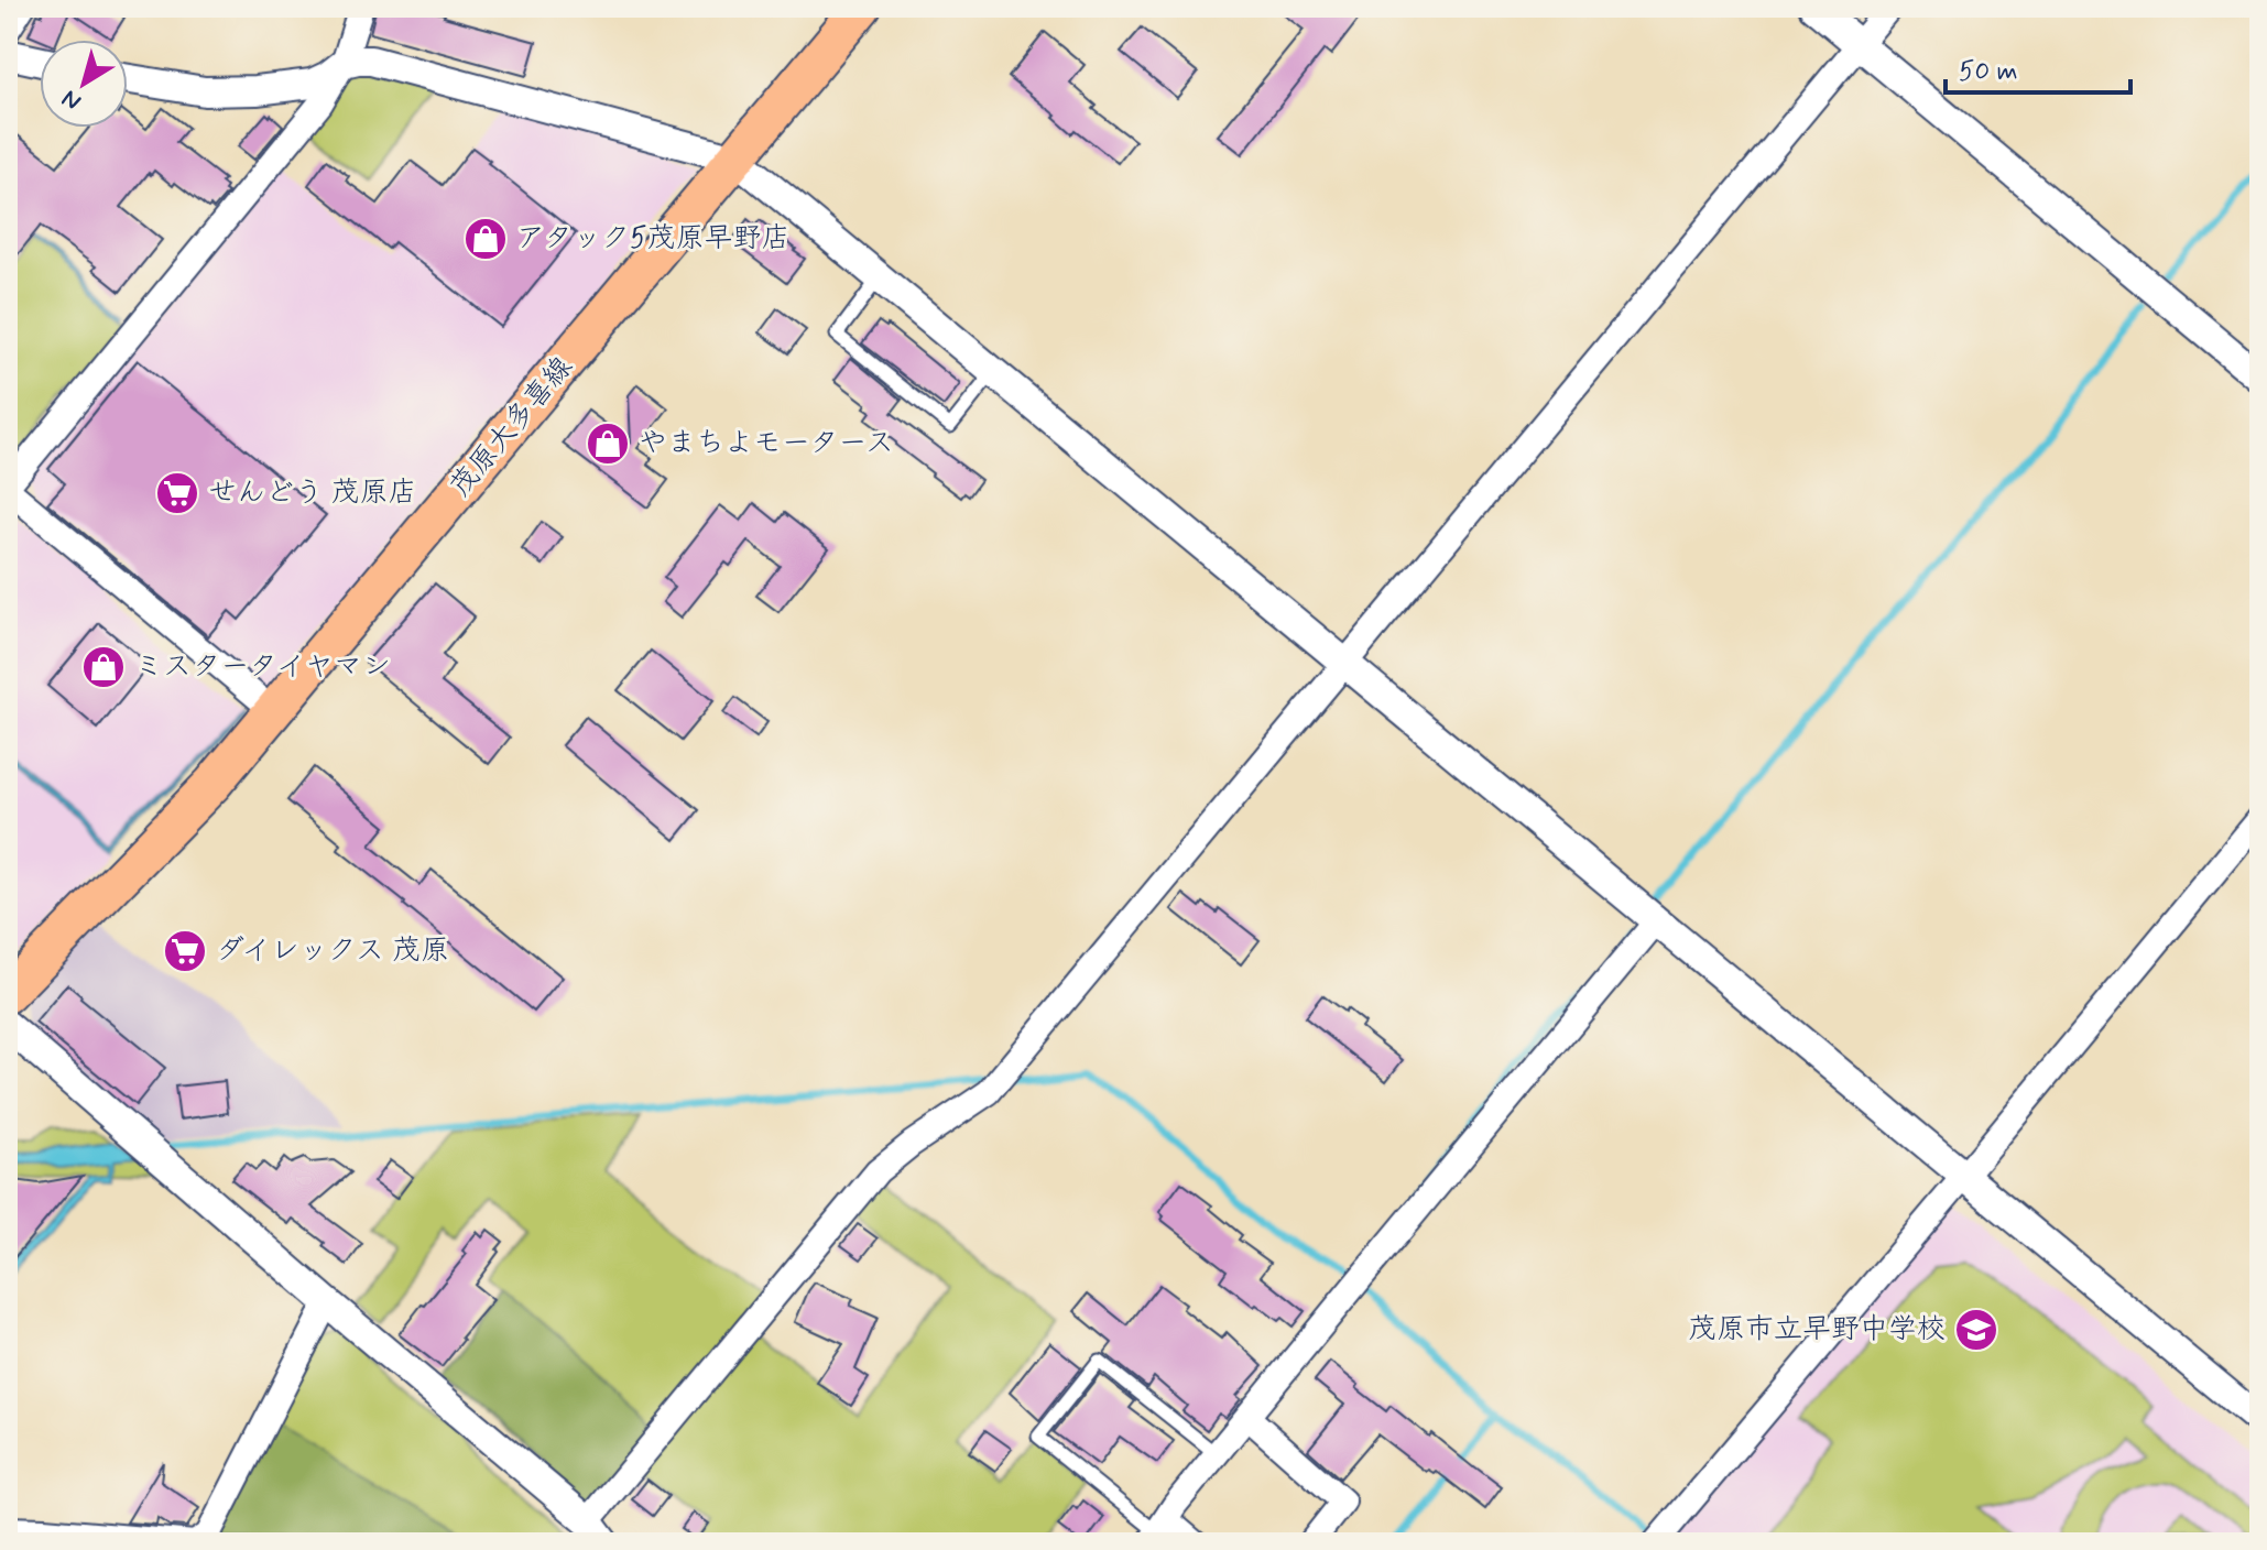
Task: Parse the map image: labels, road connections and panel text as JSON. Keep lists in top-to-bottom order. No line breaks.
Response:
{"streets":{"main road":["茂原大多喜線"]},"places":{"shop":["アタック5茂原早野店","やまちよモータース","ミスタータイヤマン"],"supermarket":["せんどう 茂原店","ダイレックス 茂原"],"school or university":["茂原市立早野中学校"]},"scale_bar":"50 m","north":"bottom left"}
